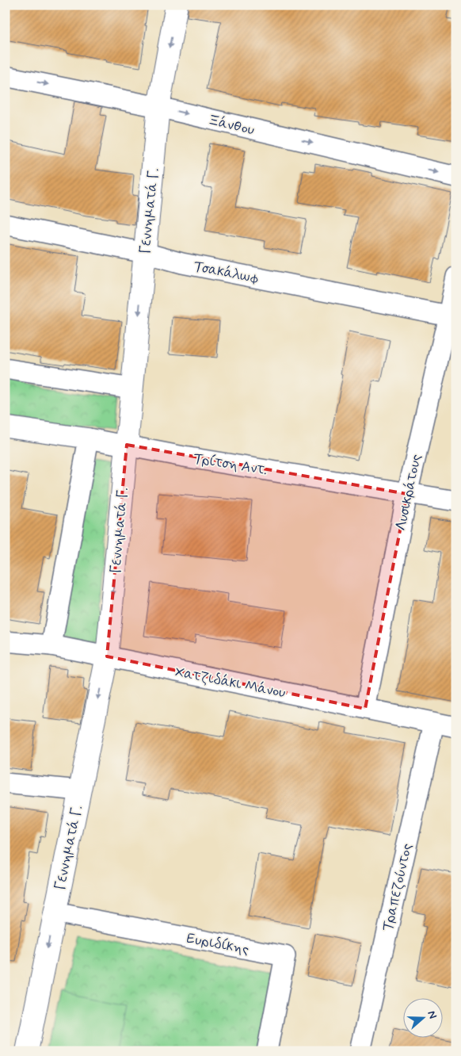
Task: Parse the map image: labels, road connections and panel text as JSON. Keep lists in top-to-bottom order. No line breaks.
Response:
{"streets":{"street":["Ξάνθου","Γεννηματά Γ.","Τσακάλωφ","Τρίτση Αντ.","Λυσικράτους","Χατζιδάκι Μάνου","Τραπεζούντος","Ευριδίκης"]},"crossings":[["Ξάνθου","Γεννηματά Γ."],["Γεννηματά Γ.","Τσακάλωφ"],["Γεννηματά Γ.","Τρίτση Αντ."],["Γεννηματά Γ.","Χατζιδάκι Μάνου"],["Γεννηματά Γ.","Ευριδίκης"],["Τσακάλωφ","Λυσικράτους"],["Τρίτση Αντ.","Λυσικράτους"],["Λυσικράτους","Χατζιδάκι Μάνου"],["Χατζιδάκι Μάνου","Τραπεζούντος"]],"one_way":["Ξάνθου","Γεννηματά Γ."],"north":"right"}
